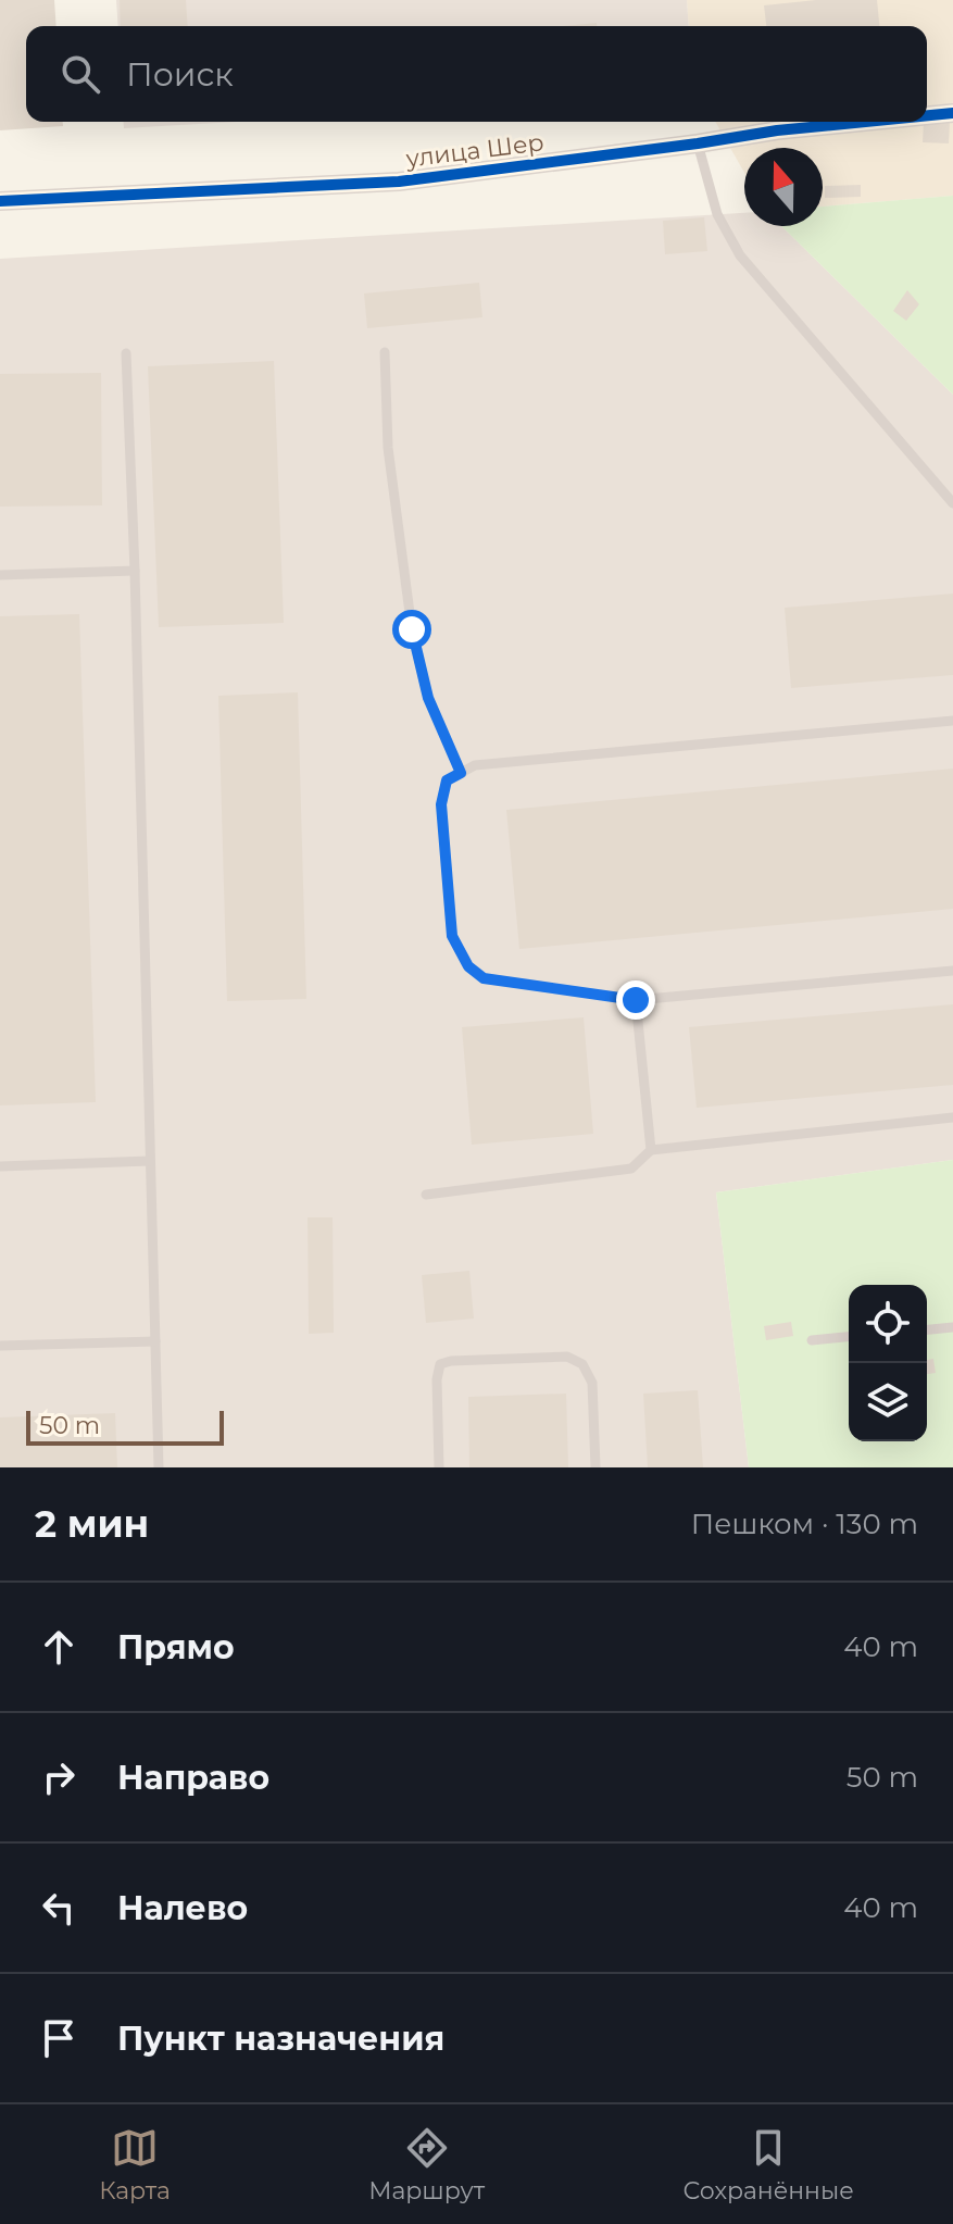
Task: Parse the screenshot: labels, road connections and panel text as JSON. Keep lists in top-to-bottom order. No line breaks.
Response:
{"streets":{"street":["улица Шер"]},"scale_bar":"50 m","north":"top","page":{"search":"Поиск","scale":"50 m","heading":["2 мин","Пешком · 130 m"],"list":[["Прямо","40 m"],["Направо","50 m"],["Налево","40 m"],"Пункт назначения"],"nav":["Карта","Маршрут","Сохранённые"]}}
